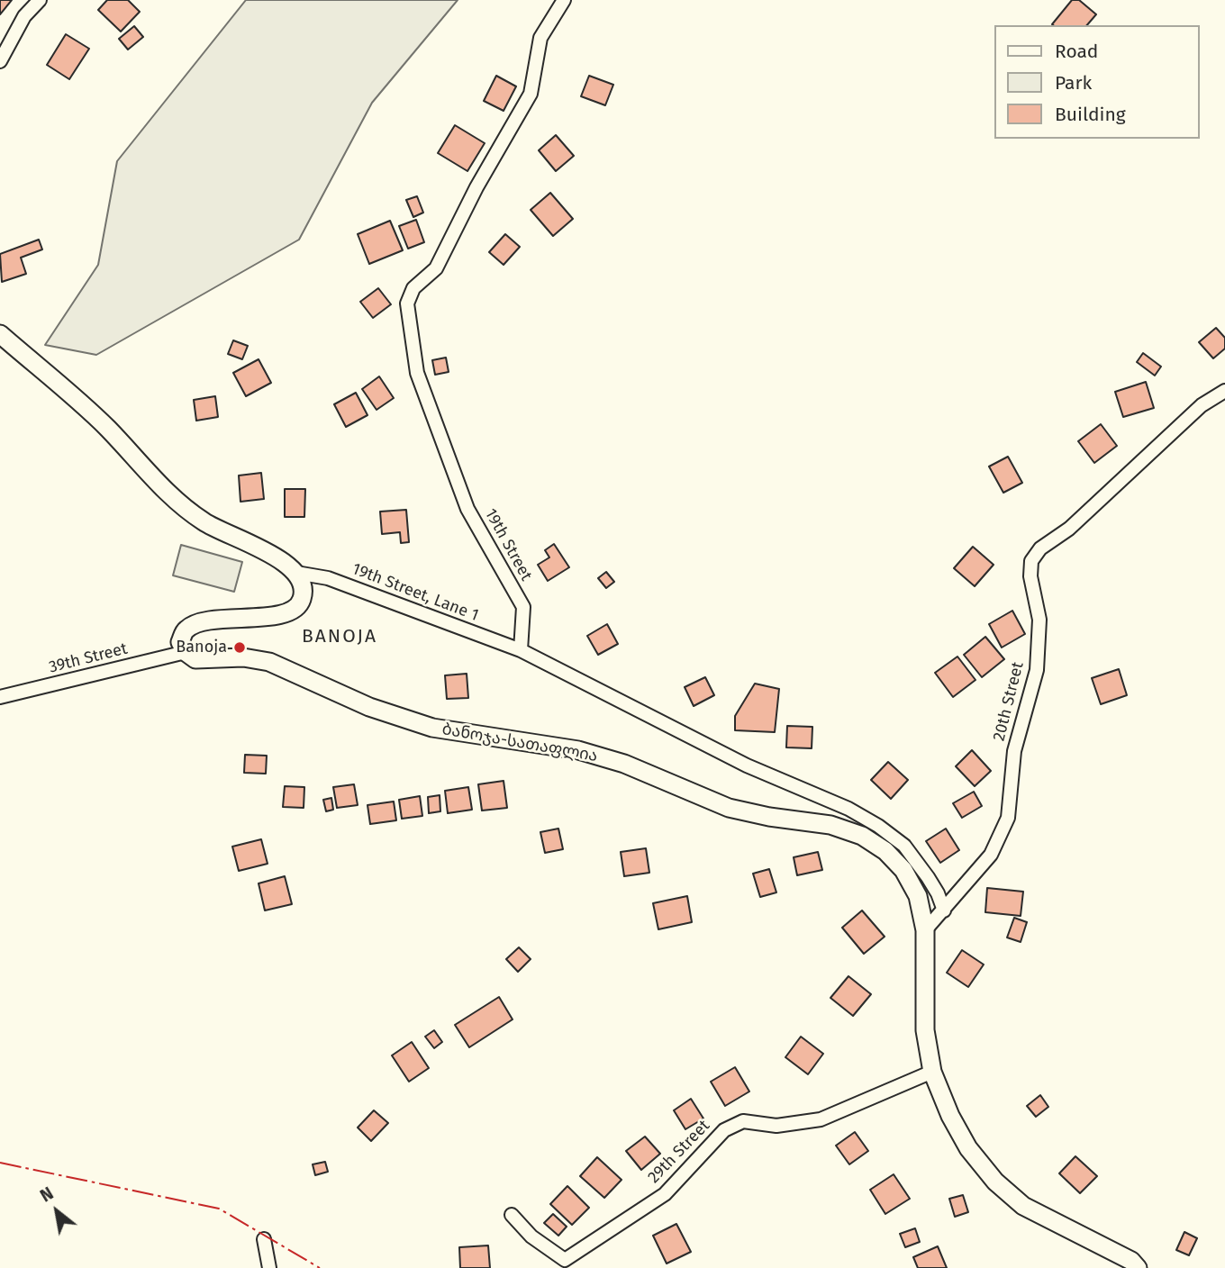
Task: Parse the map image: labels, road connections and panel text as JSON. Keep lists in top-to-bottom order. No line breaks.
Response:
{"streets":{"street":["19th Street","19th Street, Lane 1","39th Street","20th Street","ბანოჯა-სათაფლია","29th Street"]},"crossings":[["19th Street","19th Street, Lane 1"],["39th Street","ბანოჯა-სათაფლია"],["20th Street","ბანოჯა-სათაფლია"],["ბანოჯა-სათაფლია","29th Street"]],"districts":["BANOJA"],"places":["Banoja"],"legend":["Road","Park","Building"],"north":"top left"}
